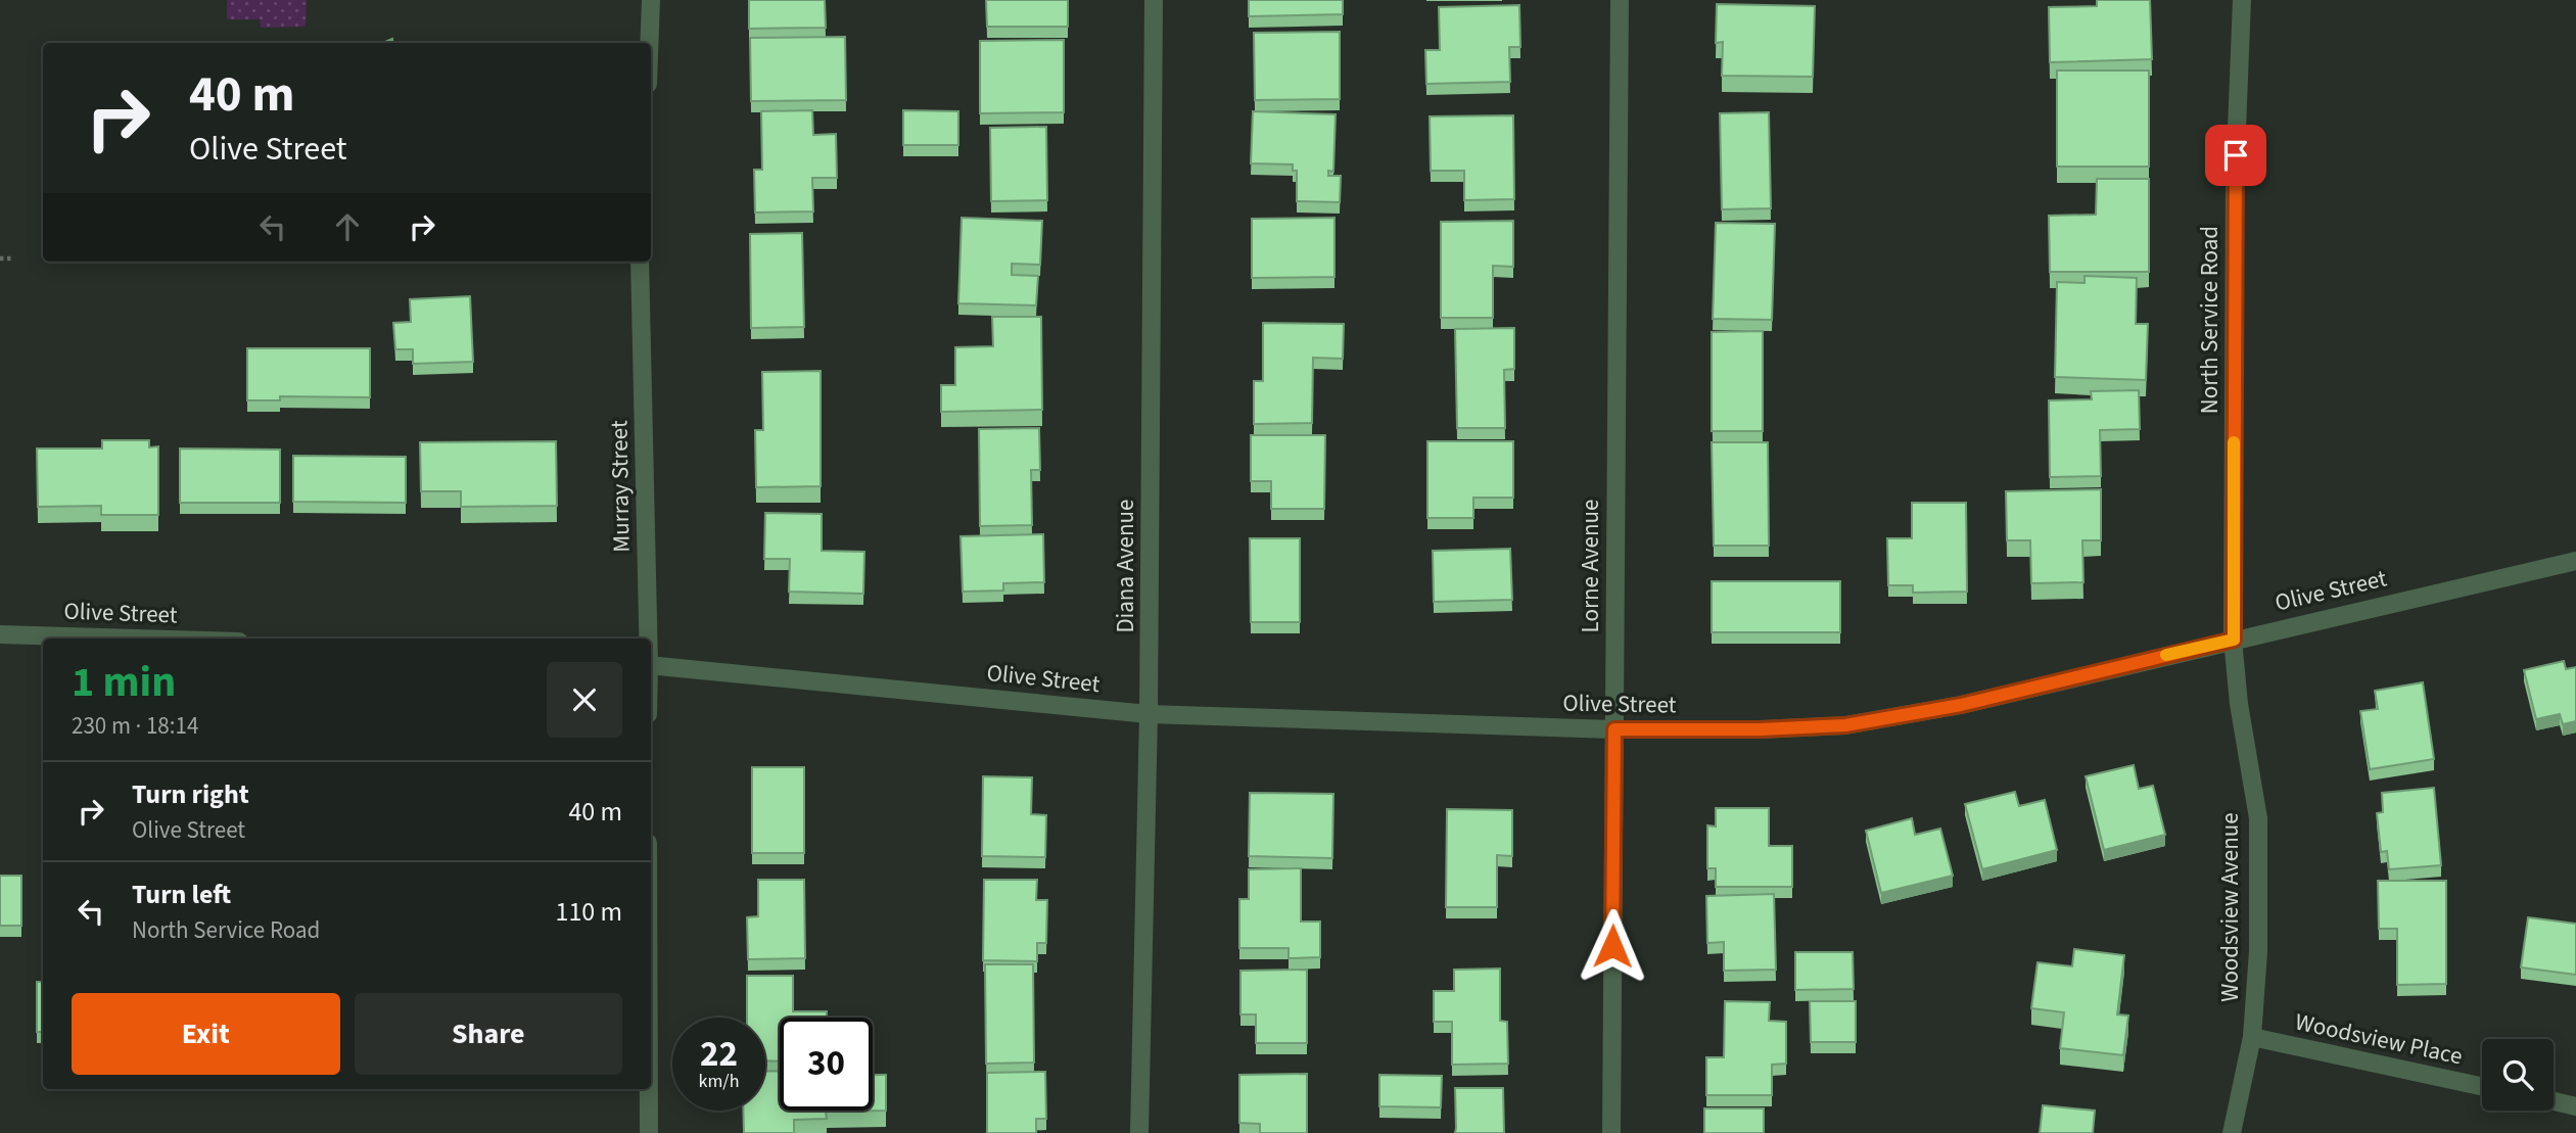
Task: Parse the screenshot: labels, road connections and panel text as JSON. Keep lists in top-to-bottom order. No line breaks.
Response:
{"streets":{"street":["North Service Road","Murray Street","Diana Avenue","Lorne Avenue","Olive Street","Woodsview Avenue","Woodsview Place"]},"crossings":[["North Service Road","Olive Street"],["North Service Road","Woodsview Avenue"],["Diana Avenue","Olive Street"],["Lorne Avenue","Olive Street"],["Olive Street","Woodsview Avenue"],["Woodsview Avenue","Woodsview Place"]],"page":{"turn":["40 m","Olive Street"],"heading":["1 min","230 m · 18:14"],"list":[{"name":"Turn right","note":"Olive Street","value":"40 m"},{"name":"Turn left","note":"North Service Road","value":"110 m"}],"buttons":["Exit","Share"],"speed":"22 km/h","limit":"30"}}
